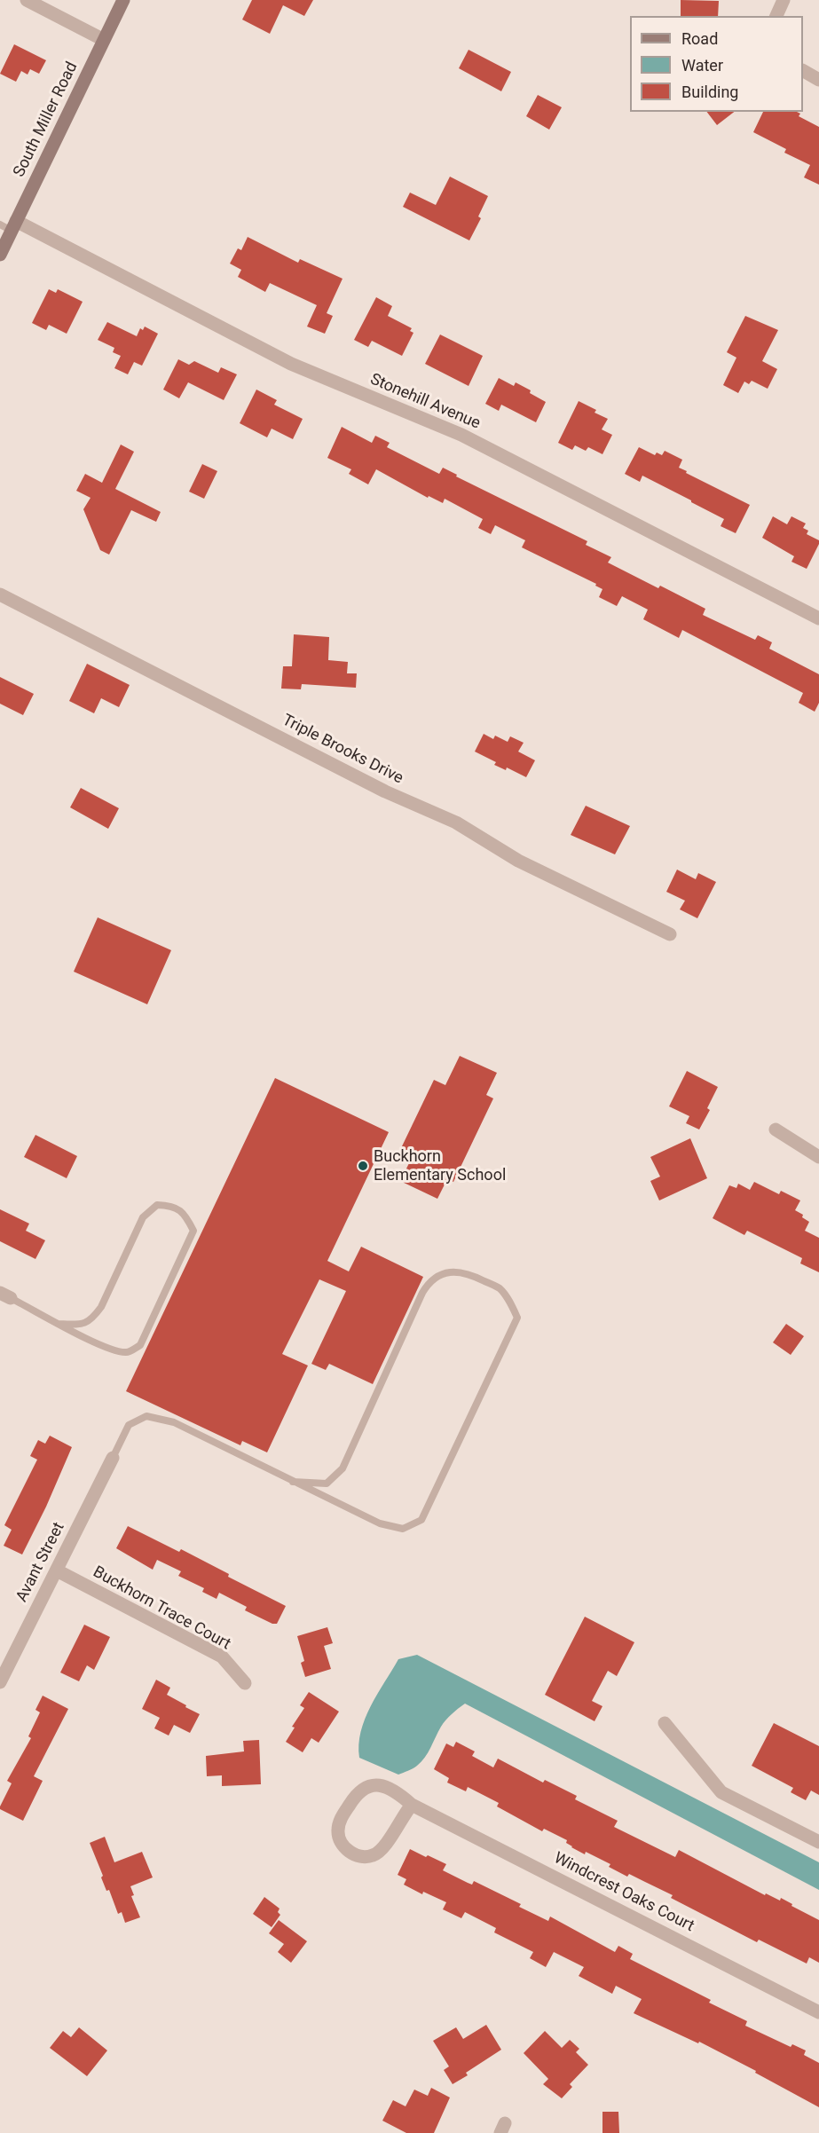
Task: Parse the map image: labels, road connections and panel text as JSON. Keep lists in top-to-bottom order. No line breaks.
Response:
{"streets":{"street":["South Miller Road","Stonehill Avenue","Triple Brooks Drive","Avant Street","Buckhorn Trace Court","Windcrest Oaks Court"]},"crossings":[["South Miller Road","Stonehill Avenue"],["Avant Street","Buckhorn Trace Court"]],"places":["Buckhorn Elementary School"],"legend":["Road","Water","Building"]}
